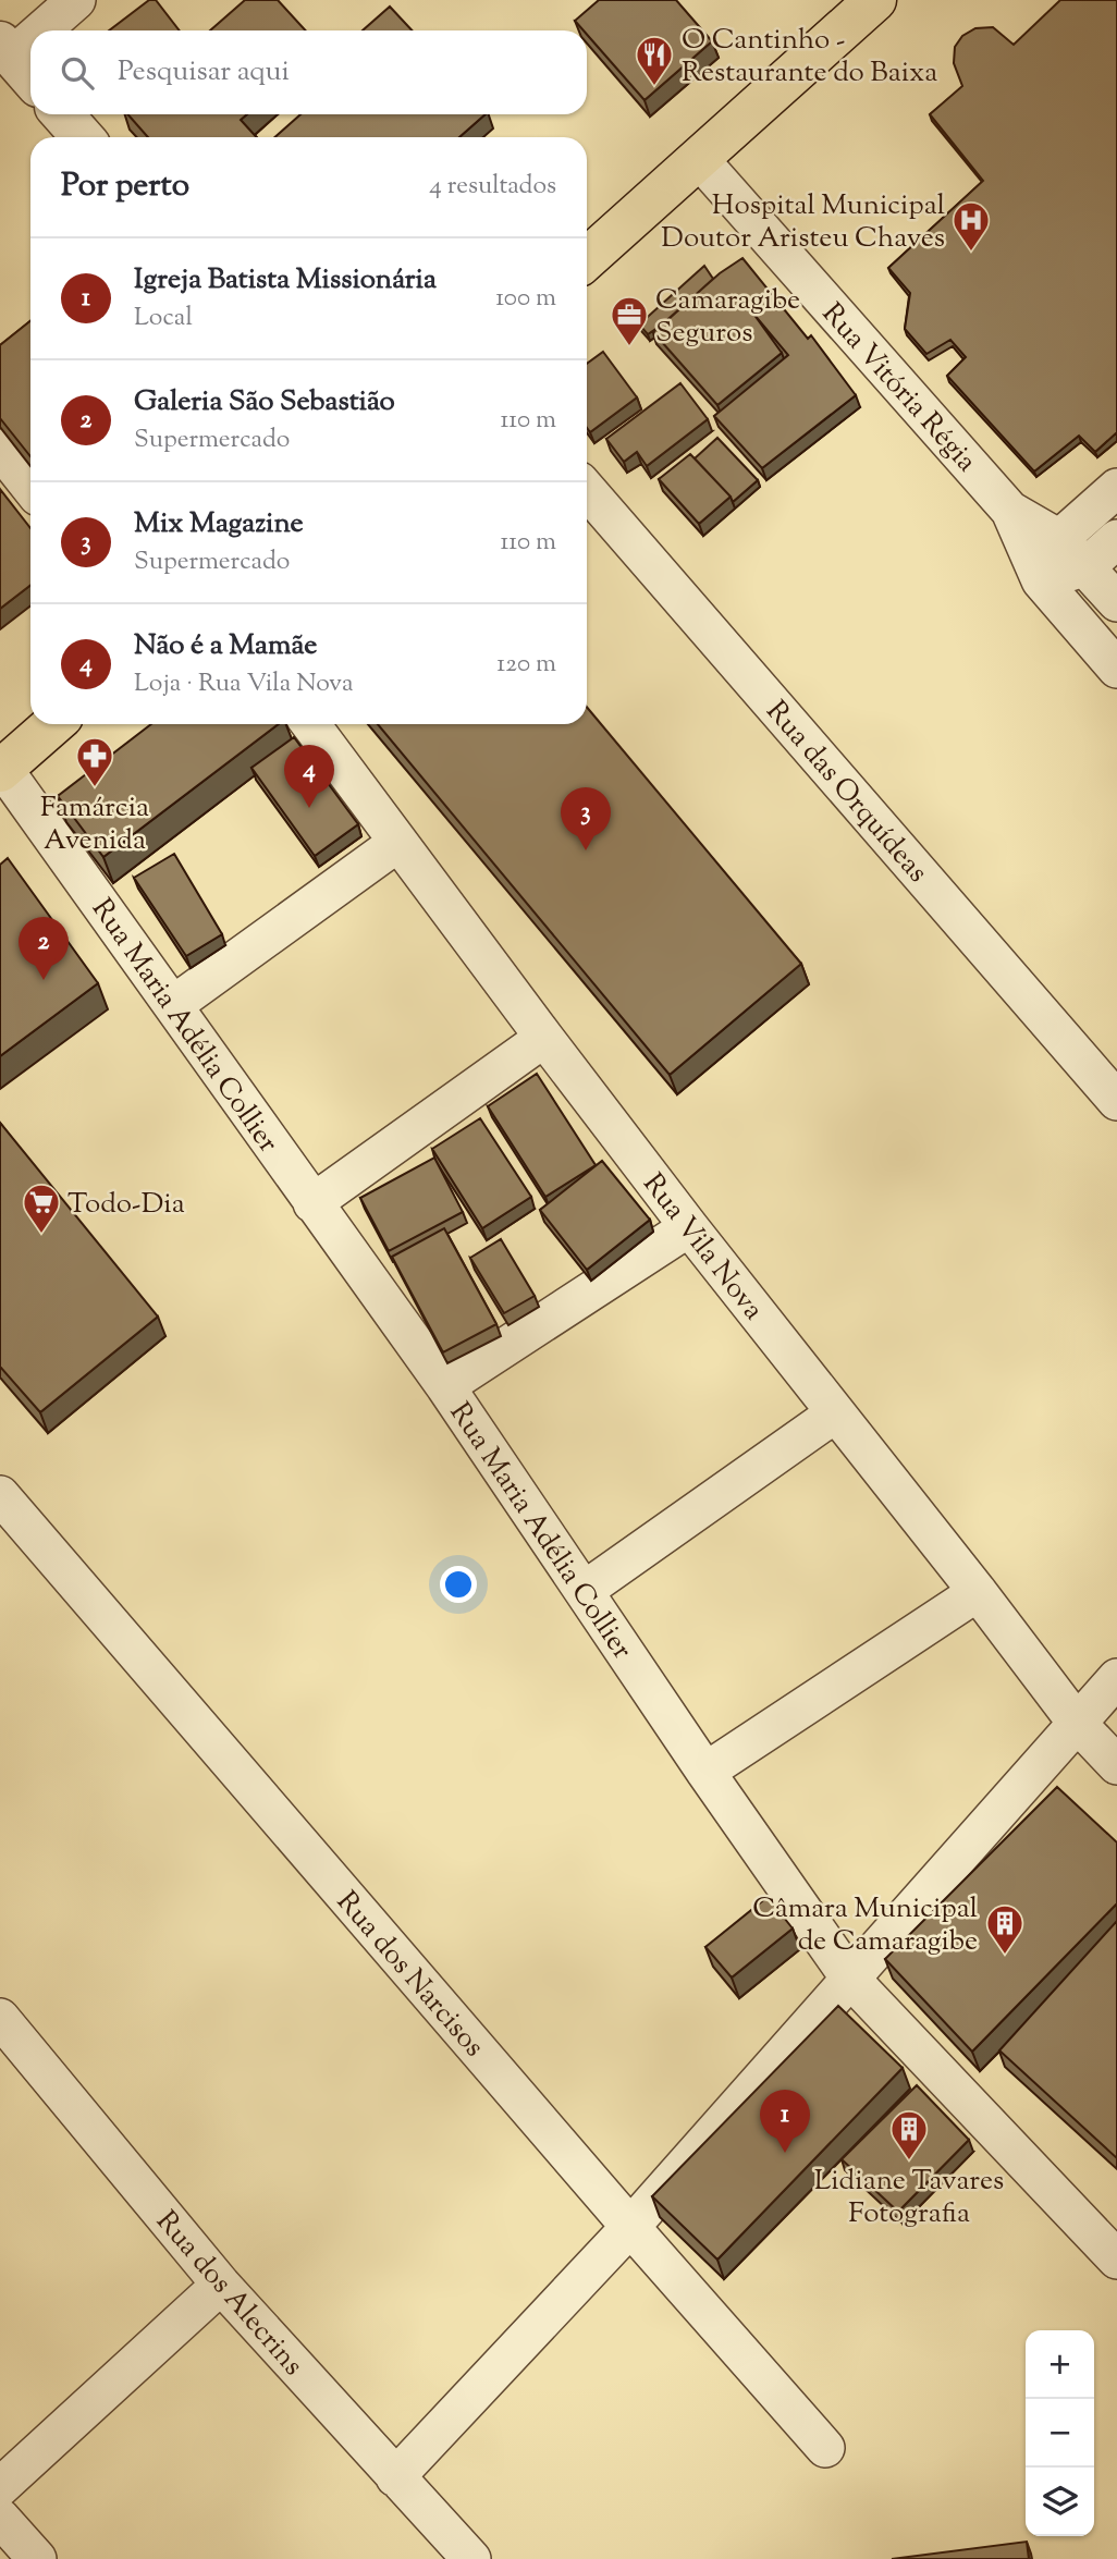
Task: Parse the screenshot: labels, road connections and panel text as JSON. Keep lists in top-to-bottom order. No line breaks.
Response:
{"streets":{"street":["Rua Vitória Régia","Rua das Orquídeas","Rua Maria Adélia Collier","Rua Vila Nova","Rua dos Narcisos","Rua dos Alecrins"]},"places":{"restaurant":["O Cantinho - Restaurante do Baixa"],"hospital":["Hospital Municipal Doutor Aristeu Chaves"],"office":["Camaragibe Seguros"],"pharmacy":["Famárcia Avenida"],"supermarket":["Todo-Dia"],"building":["Câmara Municipal de Camaragibe","Lidiane Tavares Fotografia"]},"page":{"search":"Pesquisar aqui","heading":["Por perto","4 resultados"],"list":[{"mark":"1","name":"Igreja Batista Missionária","note":"Local","value":"100 m"},{"mark":"2","name":"Galeria São Sebastião","note":"Supermercado","value":"110 m"},{"mark":"3","name":"Mix Magazine","note":"Supermercado","value":"110 m"},{"mark":"4","name":"Não é a Mamãe","note":"Loja · Rua Vila Nova","value":"120 m"}],"pins":["4","3","2","1"],"map_buttons":["+","−"]}}
